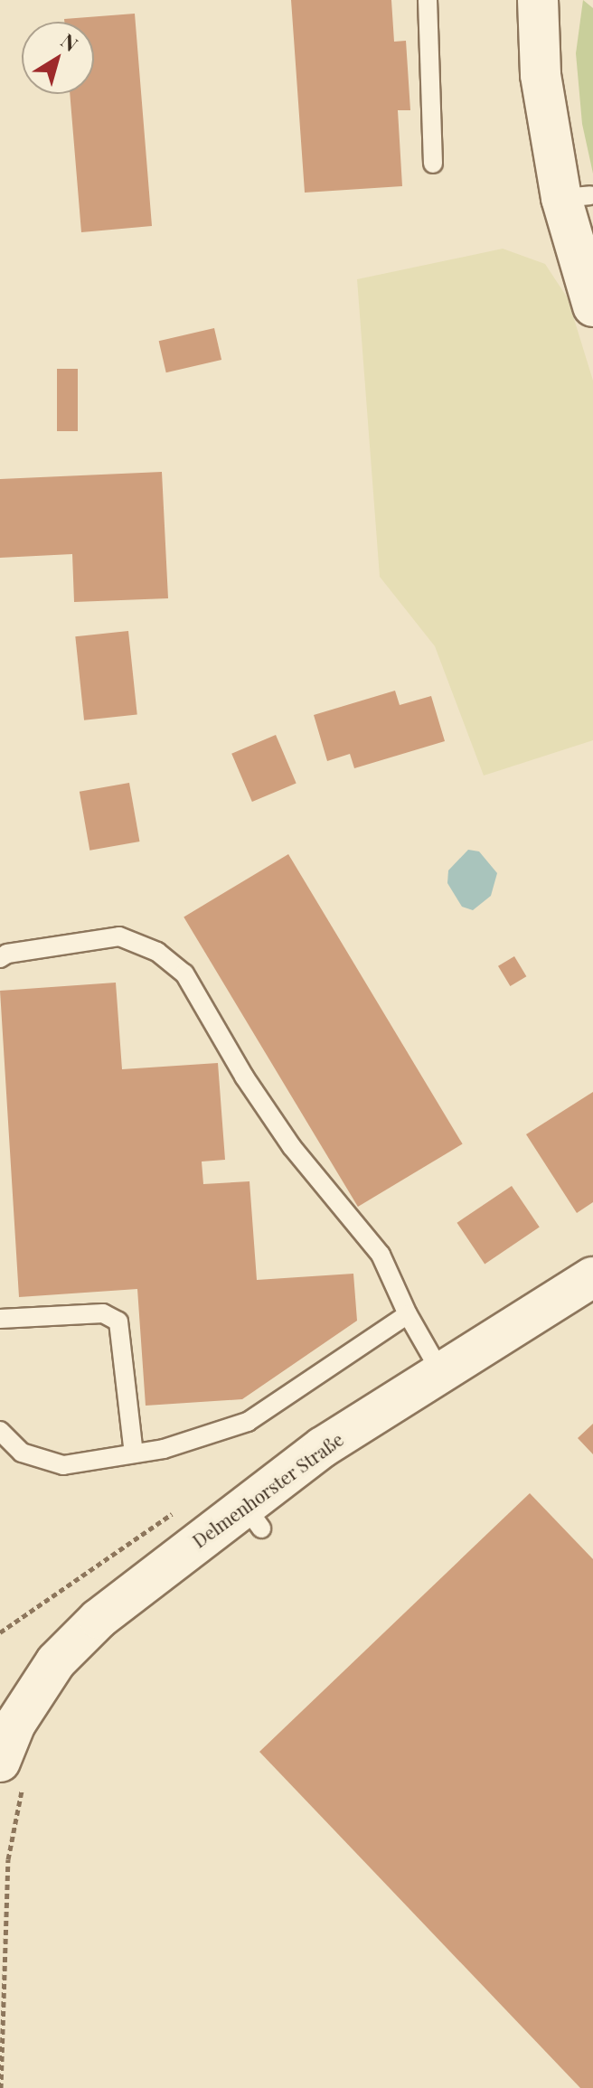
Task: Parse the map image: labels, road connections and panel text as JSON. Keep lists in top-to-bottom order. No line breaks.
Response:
{"streets":{"street":["Delmenhorster Straße"]},"north":"top right"}
